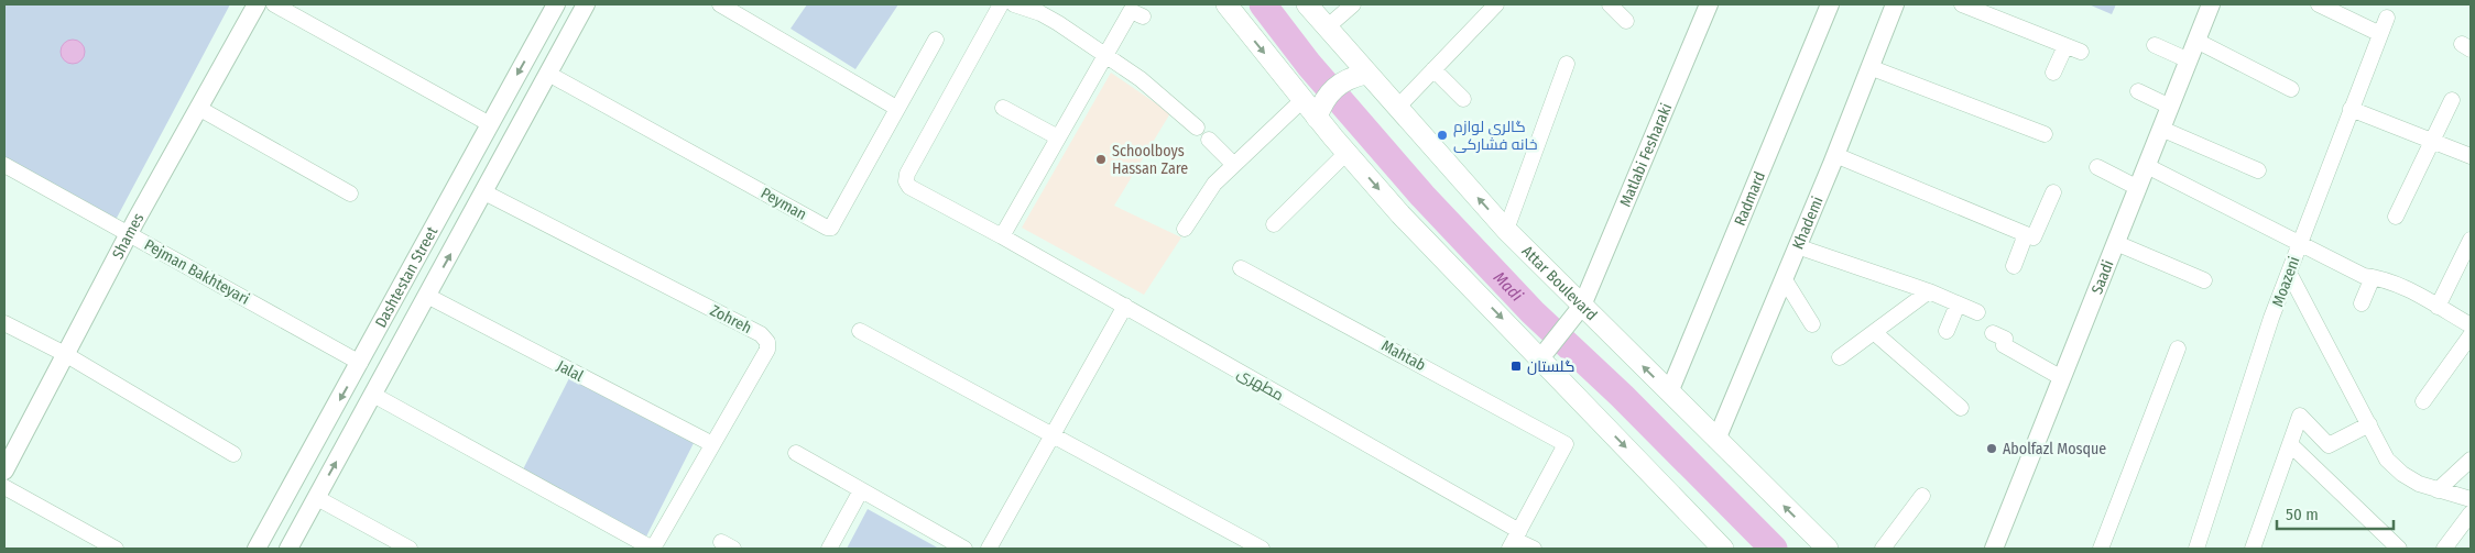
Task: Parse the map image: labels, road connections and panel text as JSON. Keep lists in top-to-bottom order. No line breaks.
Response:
{"streets":{"main road":["Attar Boulevard"],"street":["Matlabi Fesharaki","Radmard","Peyman","Khademi","Shames","Pejman Bakhteyari","Dashtestan Street","Saadi","Moazeni","Zohreh","Mahtab","Jalal","مطهری"]},"crossings":[["Matlabi Fesharaki","Attar Boulevard"],["Radmard","Attar Boulevard"],["Peyman","Dashtestan Street"],["Khademi","Attar Boulevard"],["Shames","Pejman Bakhteyari"],["Pejman Bakhteyari","Dashtestan Street"],["Dashtestan Street","Zohreh"],["Dashtestan Street","Jalal"],["Zohreh","Jalal"],["Mahtab","مطهری"]],"water":["Madi"],"places":{"other":["گالری لوازم خانه فشارکی","Schoolboys Hassan Zare","Abolfazl Mosque"],"transit":["گلستان"]},"scale_bar":"50 m"}
